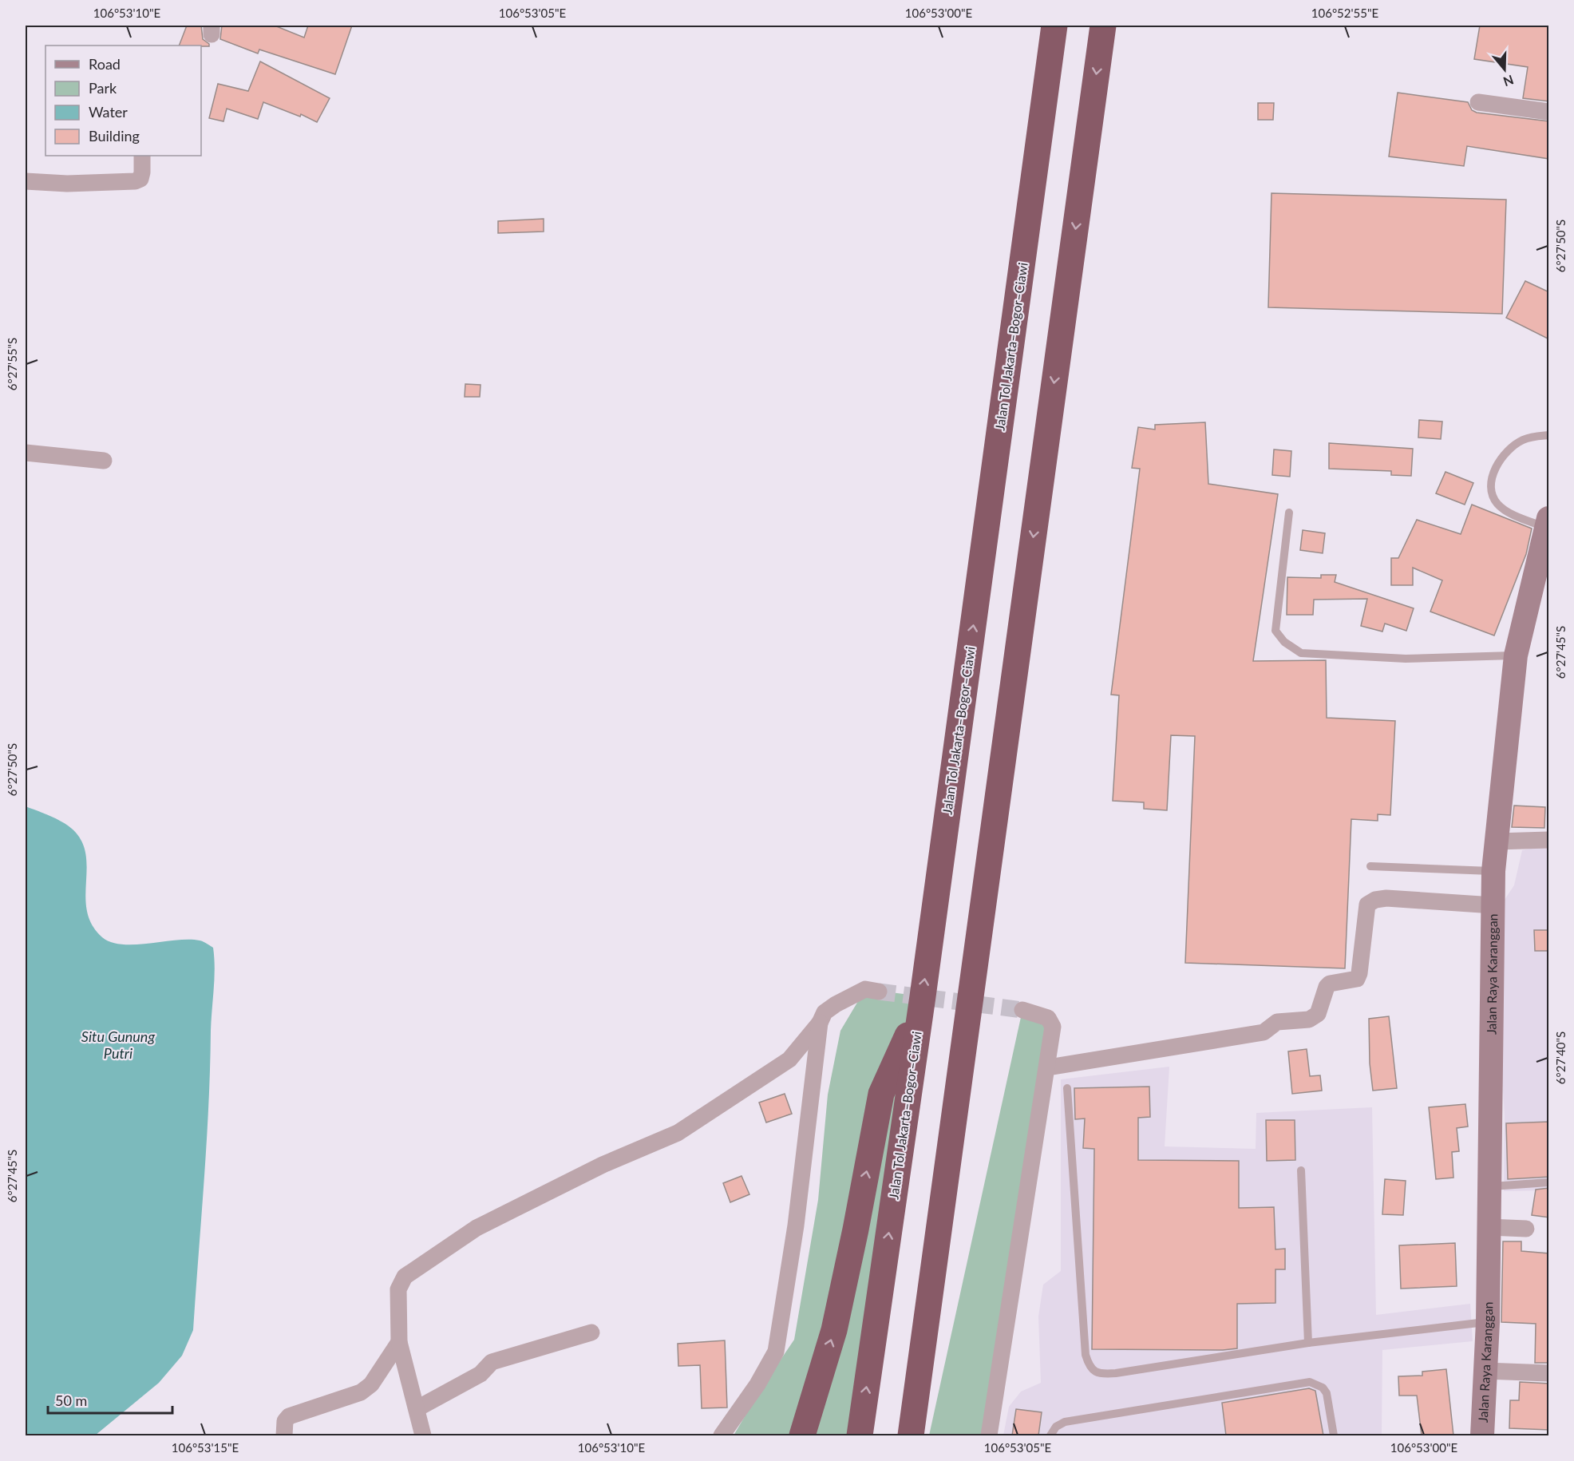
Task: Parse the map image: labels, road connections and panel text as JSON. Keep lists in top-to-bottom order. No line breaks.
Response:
{"streets":{"highway":["Jalan Tol Jakarta–Bogor–Ciawi"],"street":["Jalan Raya Karanggan"]},"water":["Situ Gunung Putri"],"legend":["Road","Park","Water","Building"],"scale_bar":"50 m","north":"bottom","coordinates":["106°53'10\"E","106°53'05\"E","106°53'00\"E","106°52'55\"E","6°27'50\"S","6°27'55\"S","6°27'45\"S","6°27'40\"S","106°53'15\"E"]}
